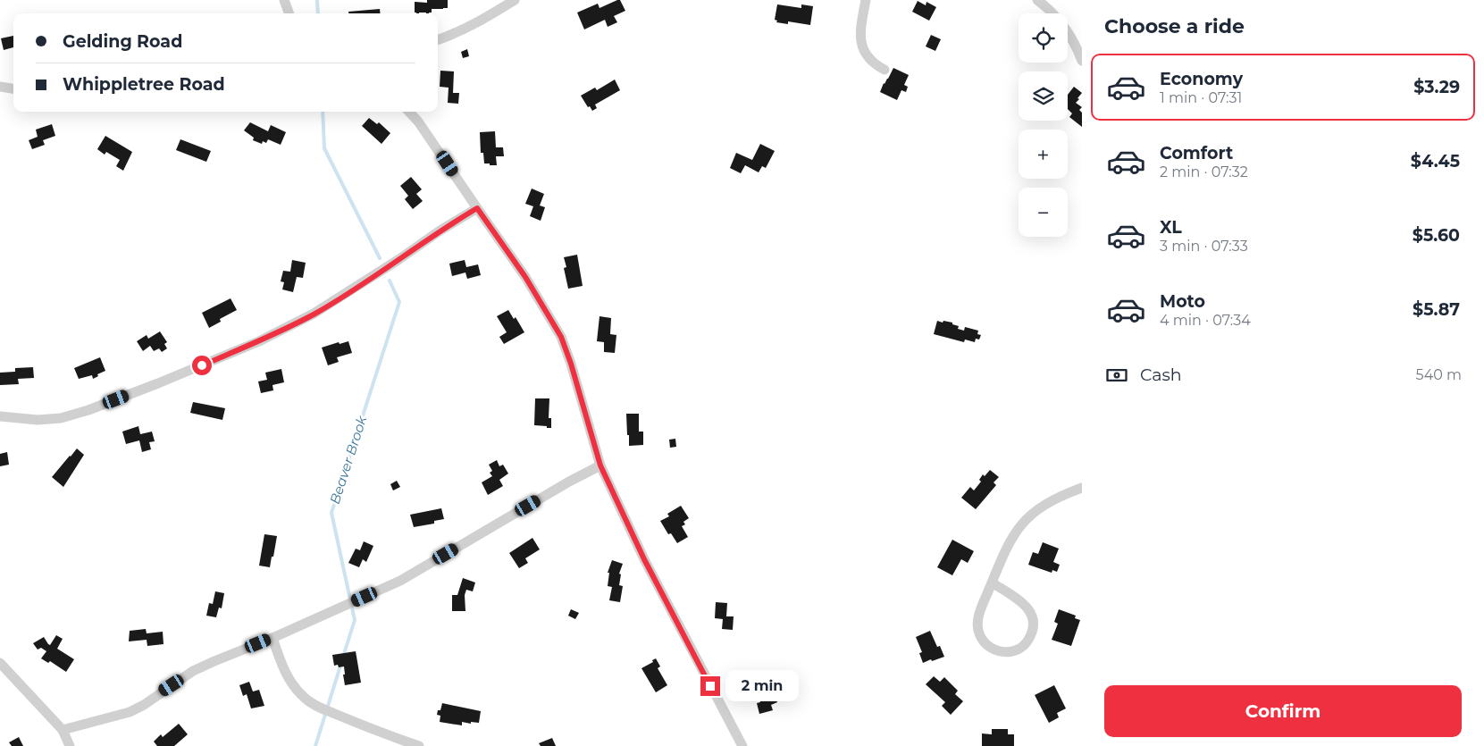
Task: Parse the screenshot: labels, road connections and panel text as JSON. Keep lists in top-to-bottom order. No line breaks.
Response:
{"water":["Beaver Brook"],"page":{"heading":"Choose a ride","map_buttons":["+","−"],"banner":["Gelding Road","Whippletree Road"],"list":[{"name":"Economy","note":"1 min · 07:31","value":"$3.29"},{"name":"Comfort","note":"2 min · 07:32","value":"$4.45"},{"name":"XL","note":"3 min · 07:33","value":"$5.60"},{"name":"Moto","note":"4 min · 07:34","value":"$5.87"}],"pay":["Cash","540 m"],"bubble":"2 min","buttons":"Confirm"}}
